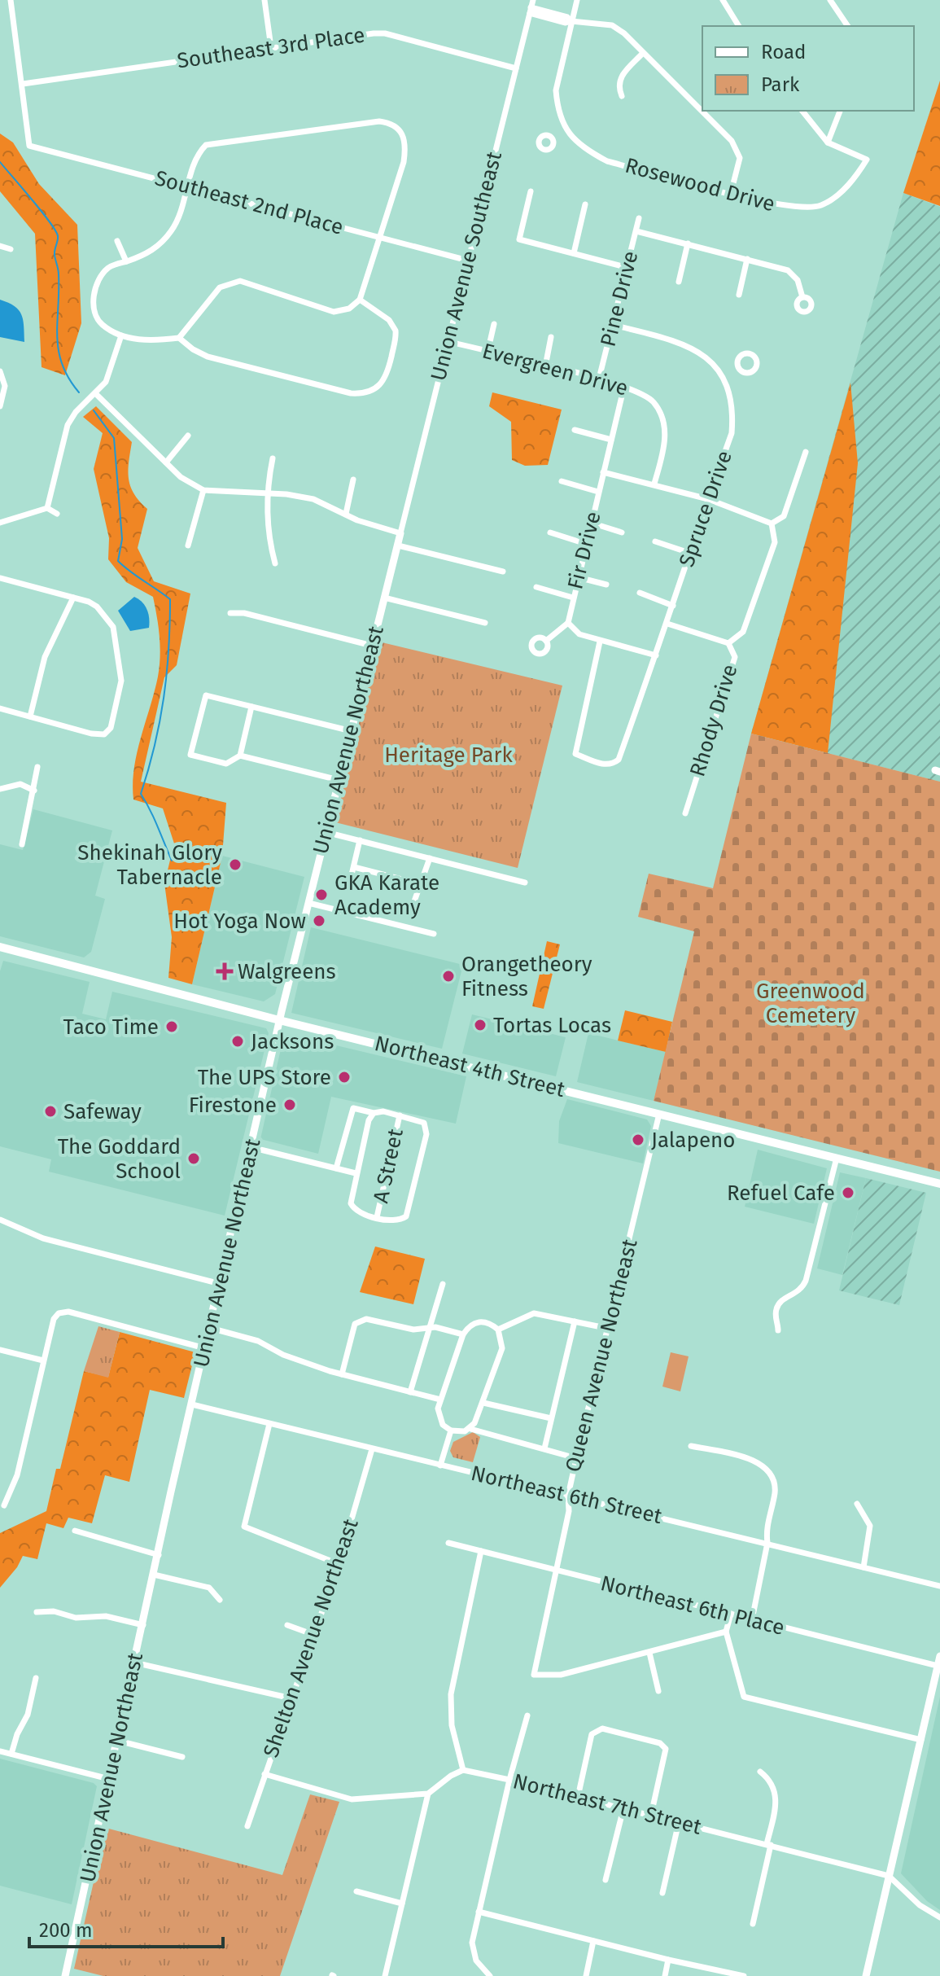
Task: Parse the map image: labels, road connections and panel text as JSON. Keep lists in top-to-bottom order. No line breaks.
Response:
{"streets":{"main road":["Northeast 4th Street"],"street":["Southeast 3rd Place","Rosewood Drive","Southeast 2nd Place","Union Avenue Southeast","Pine Drive","Evergreen Drive","Spruce Drive","Fir Drive","Rhody Drive","Union Avenue Northeast","A Street","Queen Avenue Northeast","Northeast 6th Street","Northeast 6th Place","Shelton Avenue Northeast","Northeast 7th Street"]},"crossings":[["Southeast 3rd Place","Southeast 2nd Place"],["Southeast 3rd Place","Union Avenue Southeast"],["Southeast 2nd Place","Union Avenue Southeast"],["Union Avenue Southeast","Evergreen Drive"],["Union Avenue Southeast","Union Avenue Northeast"],["Pine Drive","Evergreen Drive"],["Evergreen Drive","Fir Drive"],["Union Avenue Northeast","Northeast 4th Street"],["Union Avenue Northeast","Northeast 6th Street"],["Northeast 4th Street","Queen Avenue Northeast"],["Queen Avenue Northeast","Northeast 6th Street"],["Queen Avenue Northeast","Northeast 6th Place"],["Northeast 6th Street","Shelton Avenue Northeast"]],"parks":["Heritage Park","Greenwood Cemetery"],"places":{"other":["Shekinah Glory Tabernacle","GKA Karate Academy","Hot Yoga Now","Orangetheory Fitness","Tortas Locas","Taco Time","Jacksons","The UPS Store","Firestone","Safeway","Jalapeno","The Goddard School","Refuel Cafe"],"health":["Walgreens"]},"legend":["Road","Park"],"scale_bar":"200 m"}
